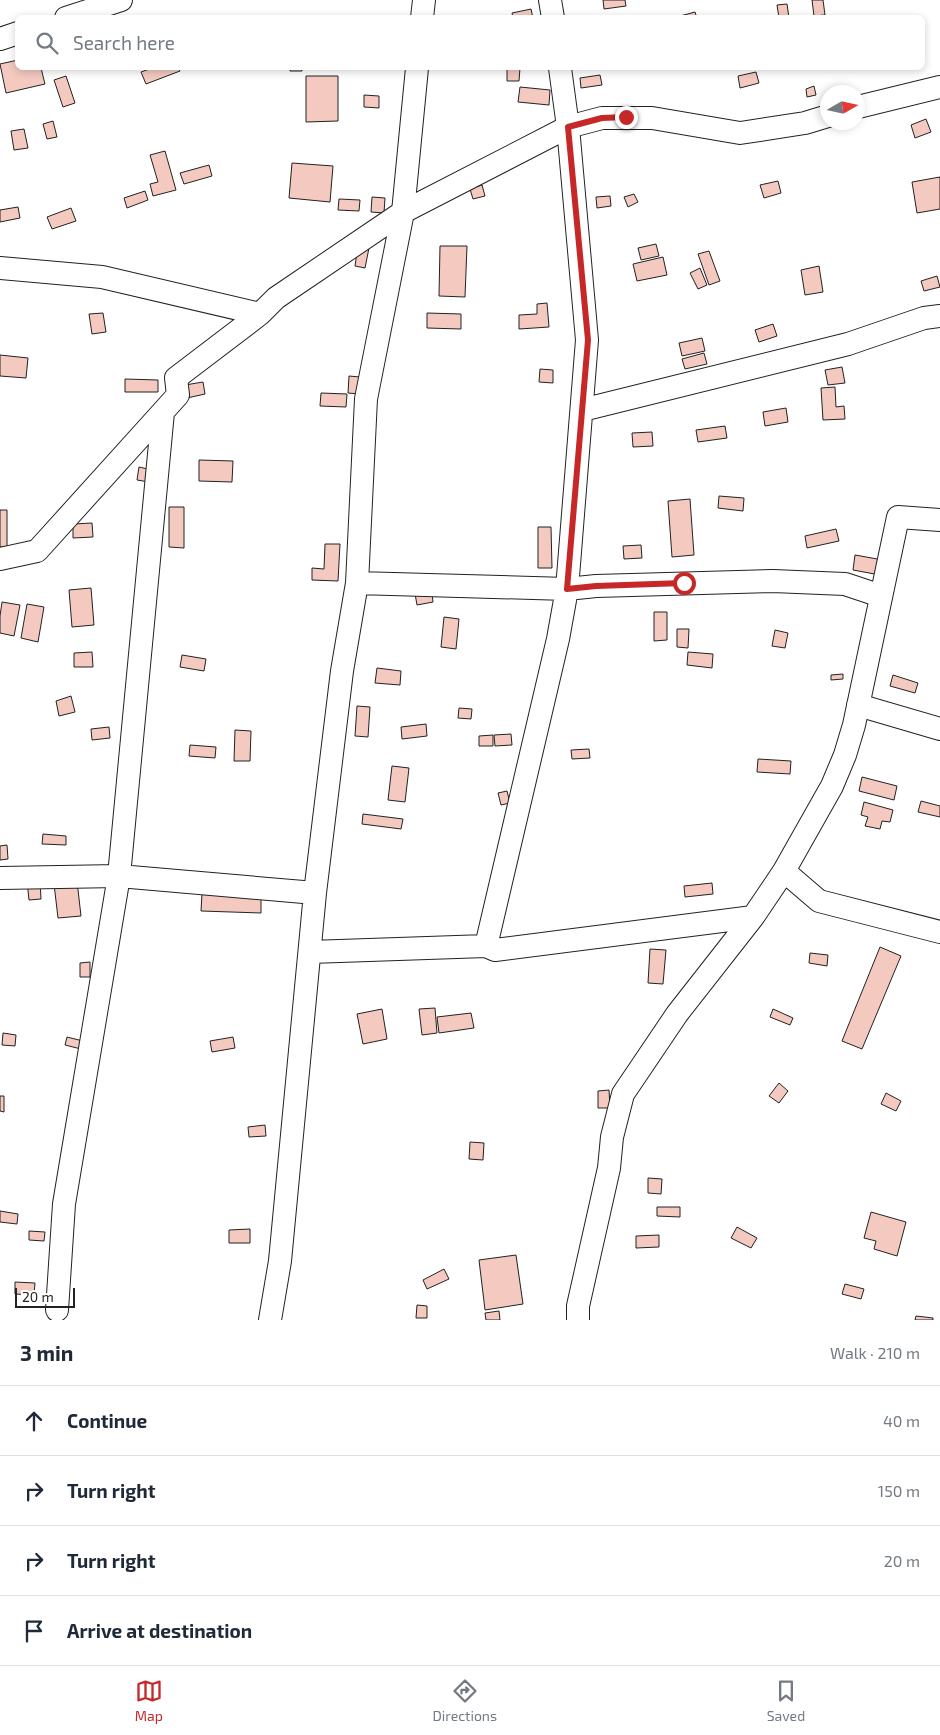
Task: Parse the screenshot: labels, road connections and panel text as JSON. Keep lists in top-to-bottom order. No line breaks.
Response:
{"scale_bar":"20 m","north":"right","page":{"search":"Search here","scale":"20 m","heading":["3 min","Walk · 210 m"],"list":[["Continue","40 m"],["Turn right","150 m"],["Turn right","20 m"],"Arrive at destination"],"nav":["Map","Directions","Saved"]}}
